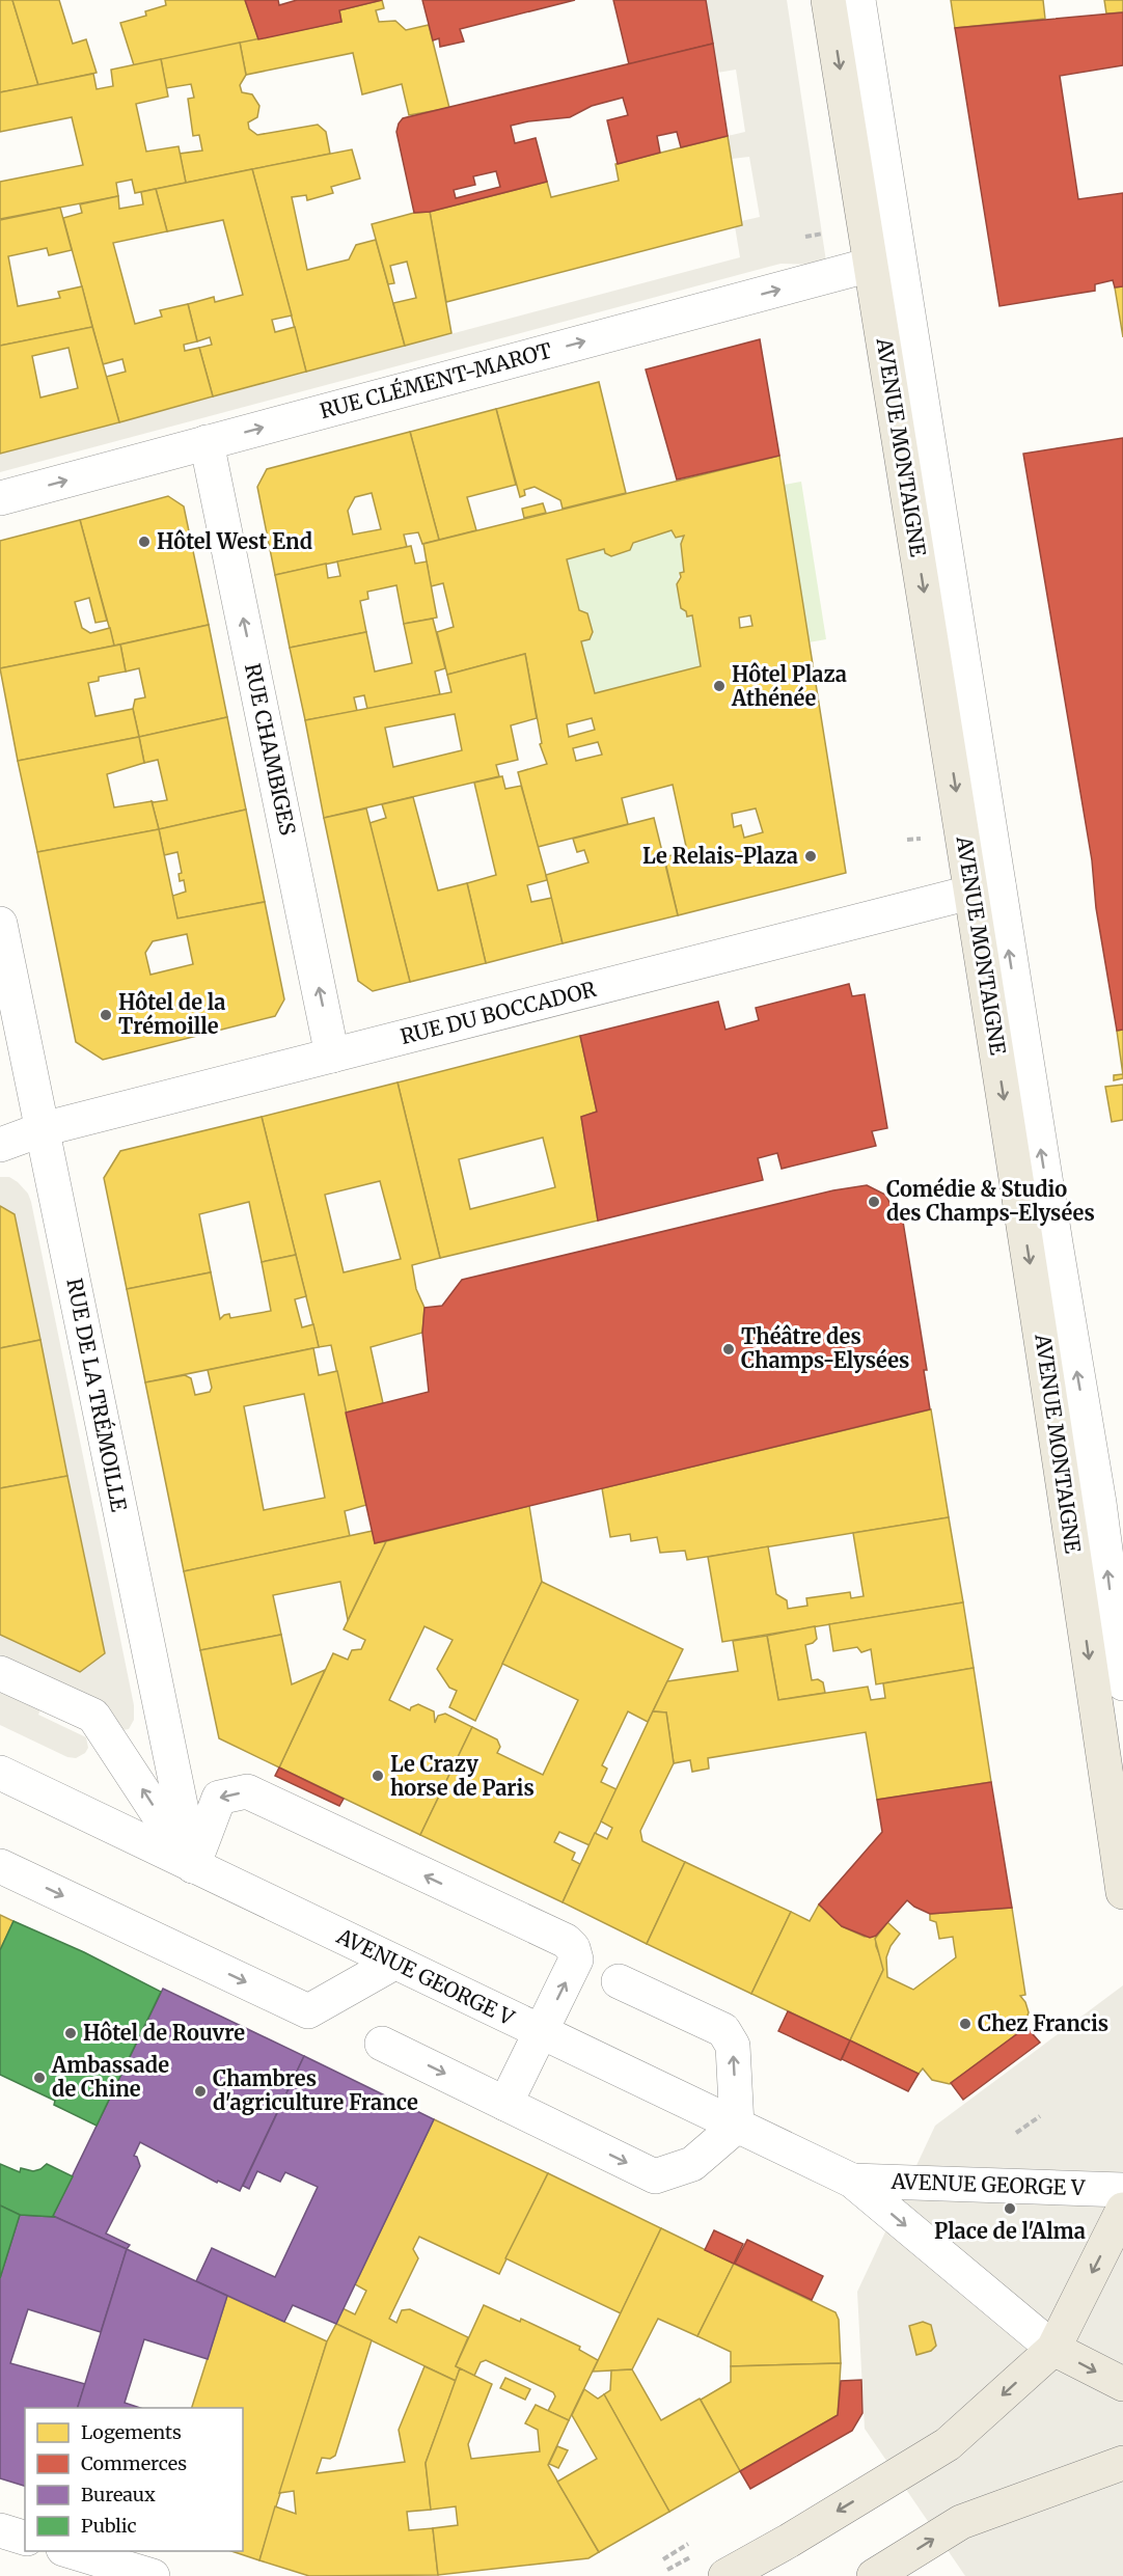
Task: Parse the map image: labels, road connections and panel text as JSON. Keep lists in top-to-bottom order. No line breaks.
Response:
{"streets":{"main road":["AVENUE MONTAIGNE"],"street":["RUE CLÉMENT-MAROT","RUE CHAMBIGES","RUE DU BOCCADOR","RUE DE LA TRÉMOILLE","AVENUE GEORGE V"]},"crossings":[["RUE CLÉMENT-MAROT","AVENUE MONTAIGNE"],["RUE CLÉMENT-MAROT","RUE CHAMBIGES"],["AVENUE MONTAIGNE","RUE DU BOCCADOR"],["RUE CHAMBIGES","RUE DU BOCCADOR"],["RUE DU BOCCADOR","RUE DE LA TRÉMOILLE"],["RUE DE LA TRÉMOILLE","AVENUE GEORGE V"]],"one_way":["RUE CLÉMENT-MAROT","RUE CHAMBIGES"],"places":["Hôtel West End","Hôtel Plaza Athénée","Le Relais-Plaza","Hôtel de la Trémoille","Comédie & Studio des Champs-Elysées","Théâtre des Champs-Elysées","Le Crazy horse de Paris","Chez Francis","Hôtel de Rouvre","Ambassade de Chine","Chambres d'agriculture France","Place de l'Alma"],"legend":["Logements","Commerces","Bureaux","Public"]}
